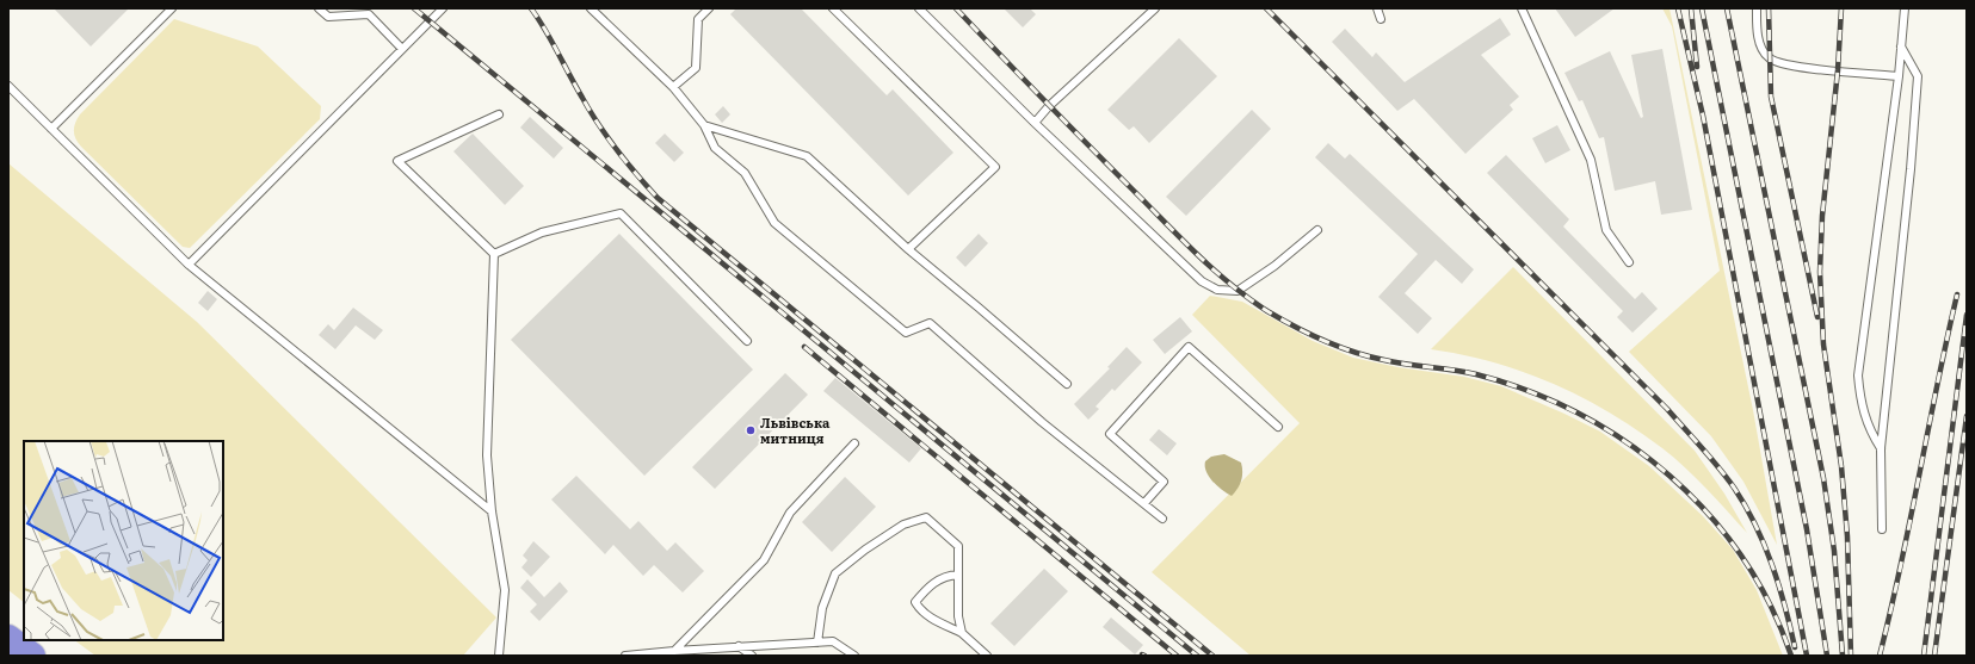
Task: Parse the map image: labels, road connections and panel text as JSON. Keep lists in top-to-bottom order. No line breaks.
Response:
{"places":["Львівська митниця"]}
